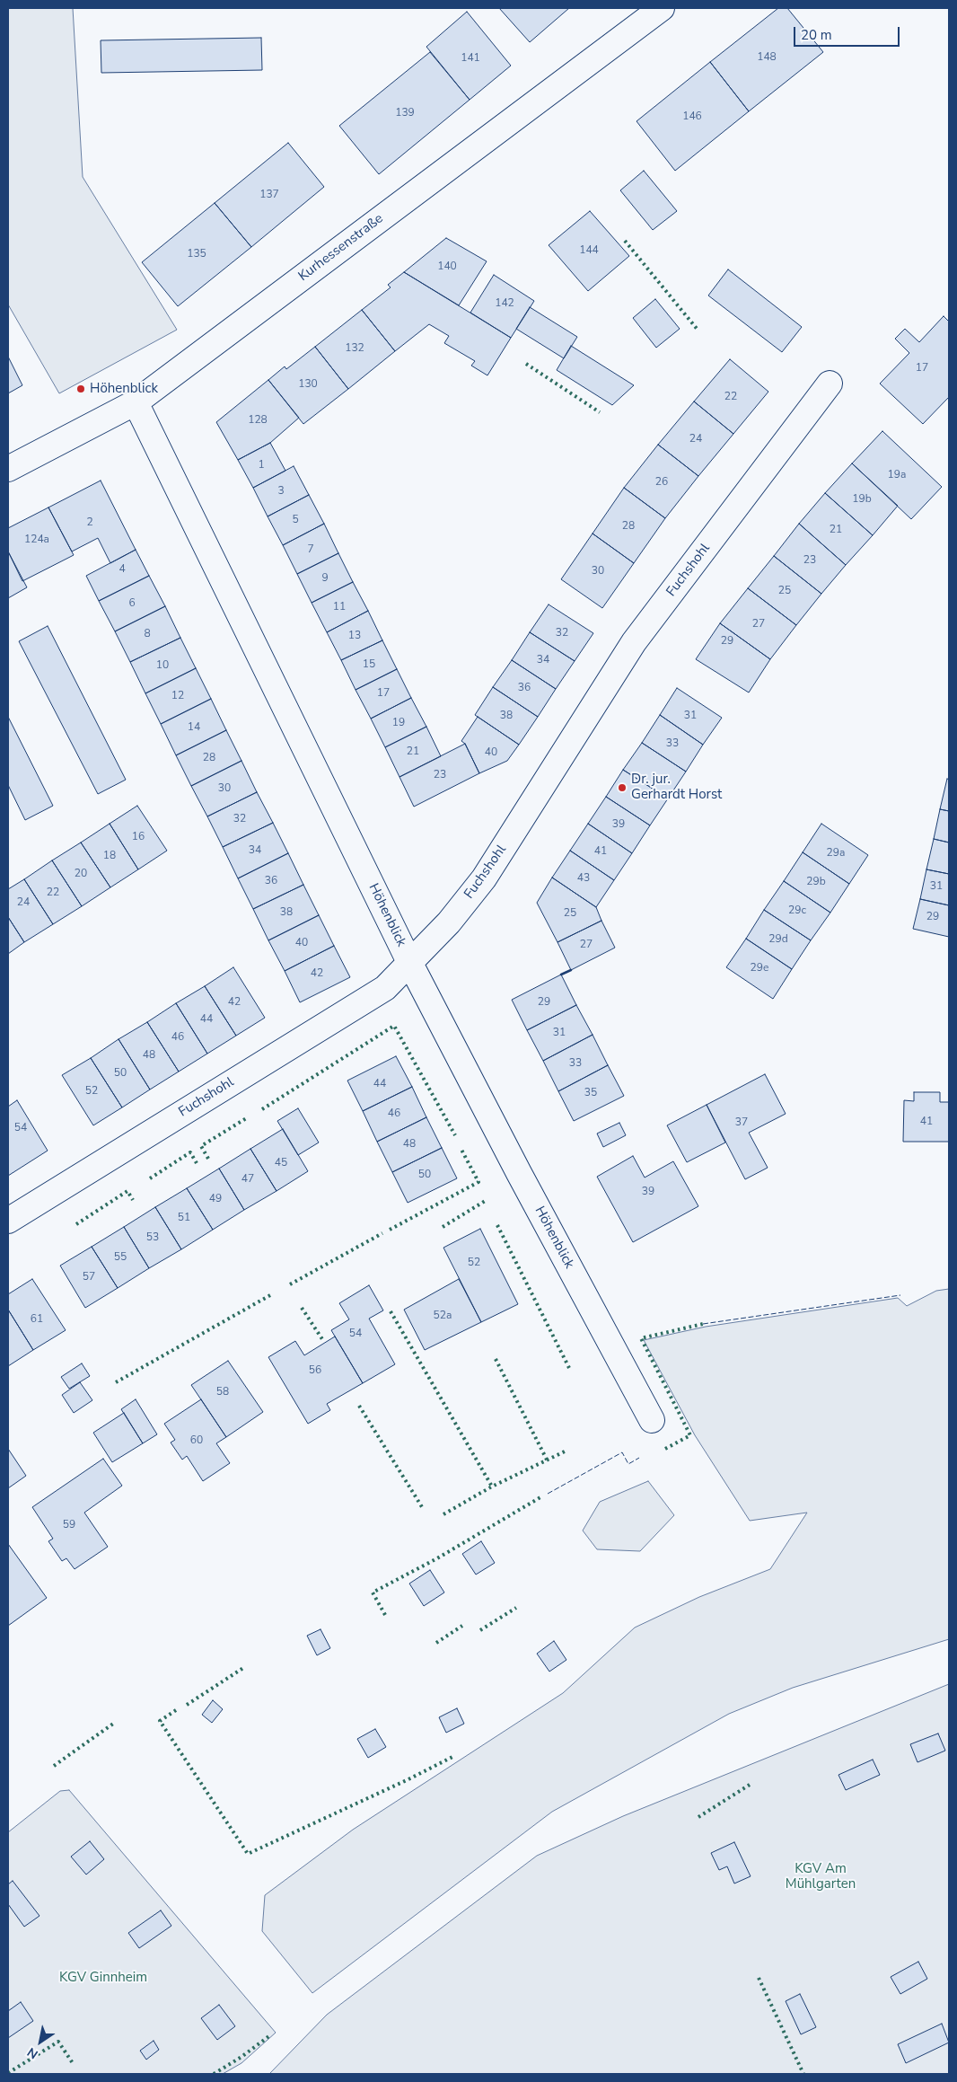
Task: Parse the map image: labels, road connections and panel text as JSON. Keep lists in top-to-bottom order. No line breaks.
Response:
{"streets":{"street":["Kurhessenstraße","Fuchshohl","Höhenblick"]},"crossings":[["Kurhessenstraße","Höhenblick"],["Fuchshohl","Höhenblick"]],"parks":["KGV Am Mühlgarten","KGV Ginnheim"],"places":["Höhenblick","Dr. jur. Gerhardt Horst"],"house_numbers":["148","141","139","146","137","144","135","140","142","132","17","130","22","128","24","1","19a","26","3","19b","5","2","28","21","124a","7","23","4","30","9","25","6","11","27","32","8","13","29","34","15","10","36","17","12","38","31","19","14","33","21","40","28","23","30","32","39","16","34","41","29a","18","20","43","36","29b","31","22","24","29c","38","25","29","29d","40","27","29e","42","42","29","44","31","46","48","33","50","44","52","35","46","41","37","54","48","45","50","47","39","49","51","53","55","52","57","52a","61","54","56","58","60","59"],"scale_bar":"20 m","north":"bottom left"}
